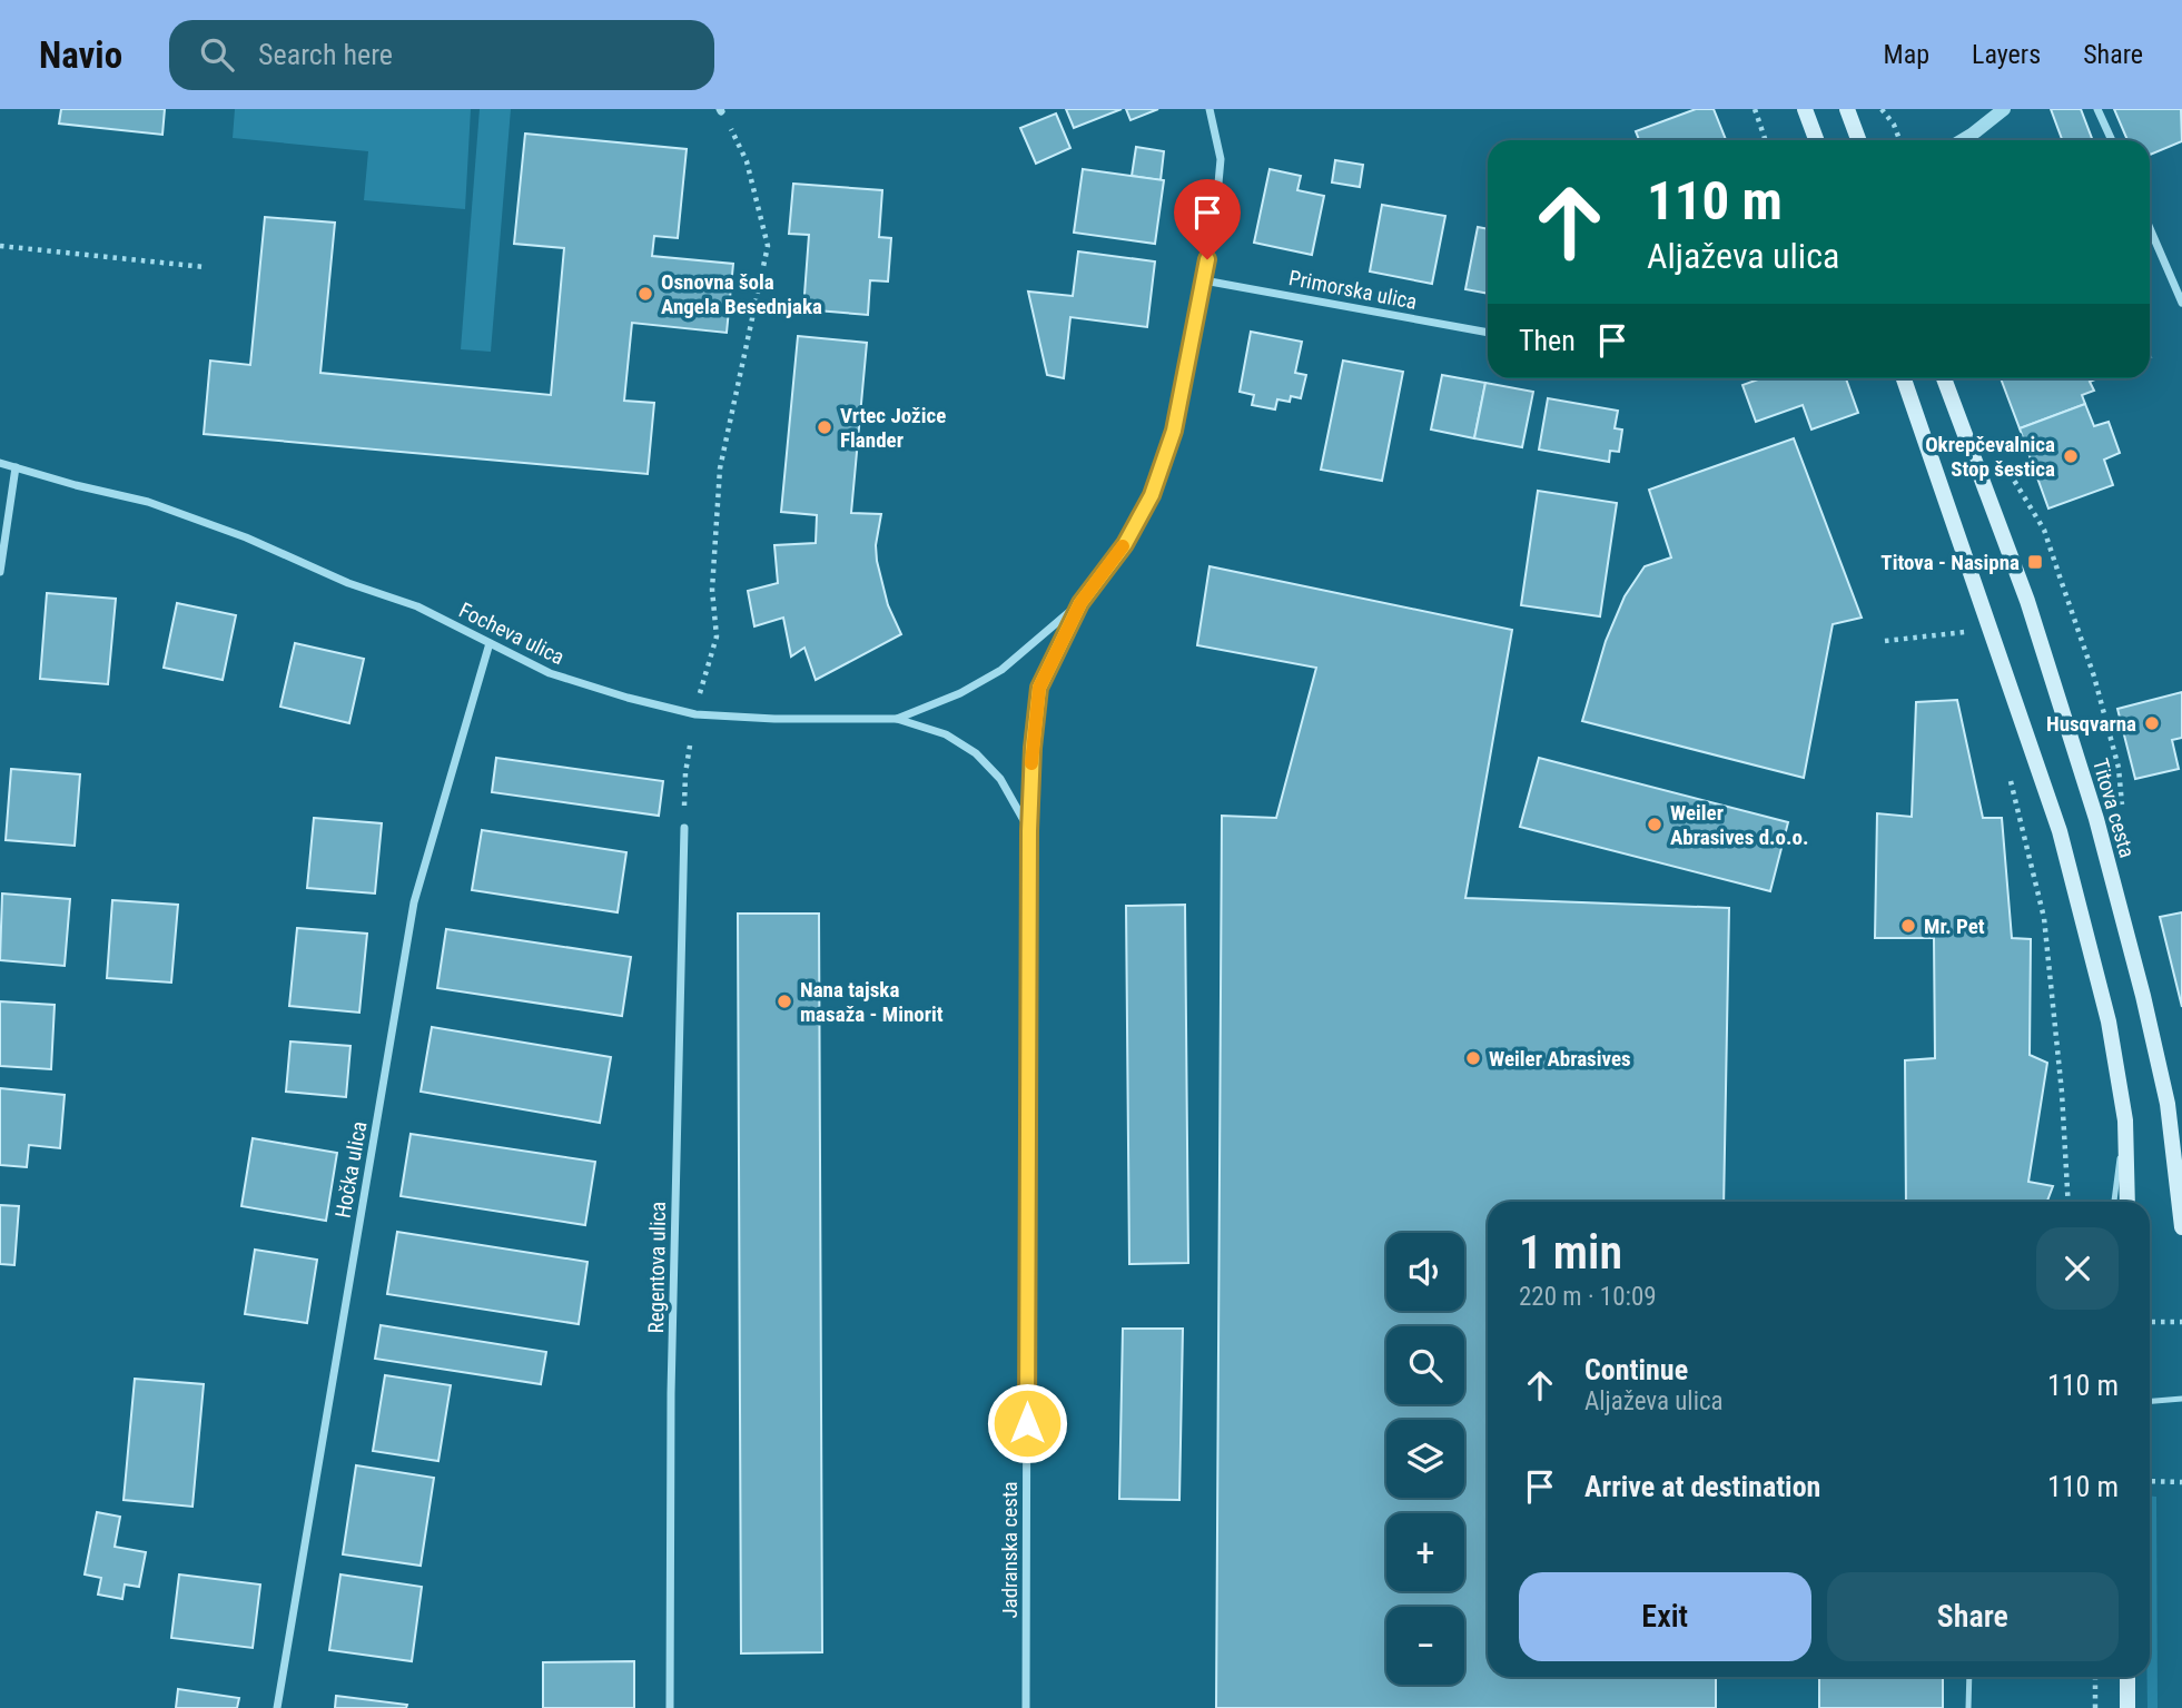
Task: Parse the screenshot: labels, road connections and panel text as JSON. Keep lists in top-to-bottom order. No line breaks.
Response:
{"streets":{"main road":["Titova cesta"],"street":["Primorska ulica","Focheva ulica","Hočka ulica","Regentova ulica","Jadranska cesta"]},"crossings":[["Focheva ulica","Hočka ulica"],["Focheva ulica","Jadranska cesta"]],"places":{"other":["Osnovna šola Angela Besednjaka","Vrtec Jožice Flander","Okrepčevalnica Stop šestica","Husqvarna","Weiler Abrasives d.o.o.","Mr. Pet","Nana tajska masaža - Minorit","Weiler Abrasives"],"transit":["Titova - Nasipna"]},"page":{"header":"Navio","search":"Search here","nav":["Map","Layers","Share"],"turn":["110 m","Aljaževa ulica"],"then":"Then","heading":["1 min","220 m · 10:09"],"map_buttons":["+","−"],"list":[{"name":"Continue","note":"Aljaževa ulica","value":"110 m"},{"name":"Arrive at destination","value":"110 m"}],"buttons":["Exit","Share"]}}
